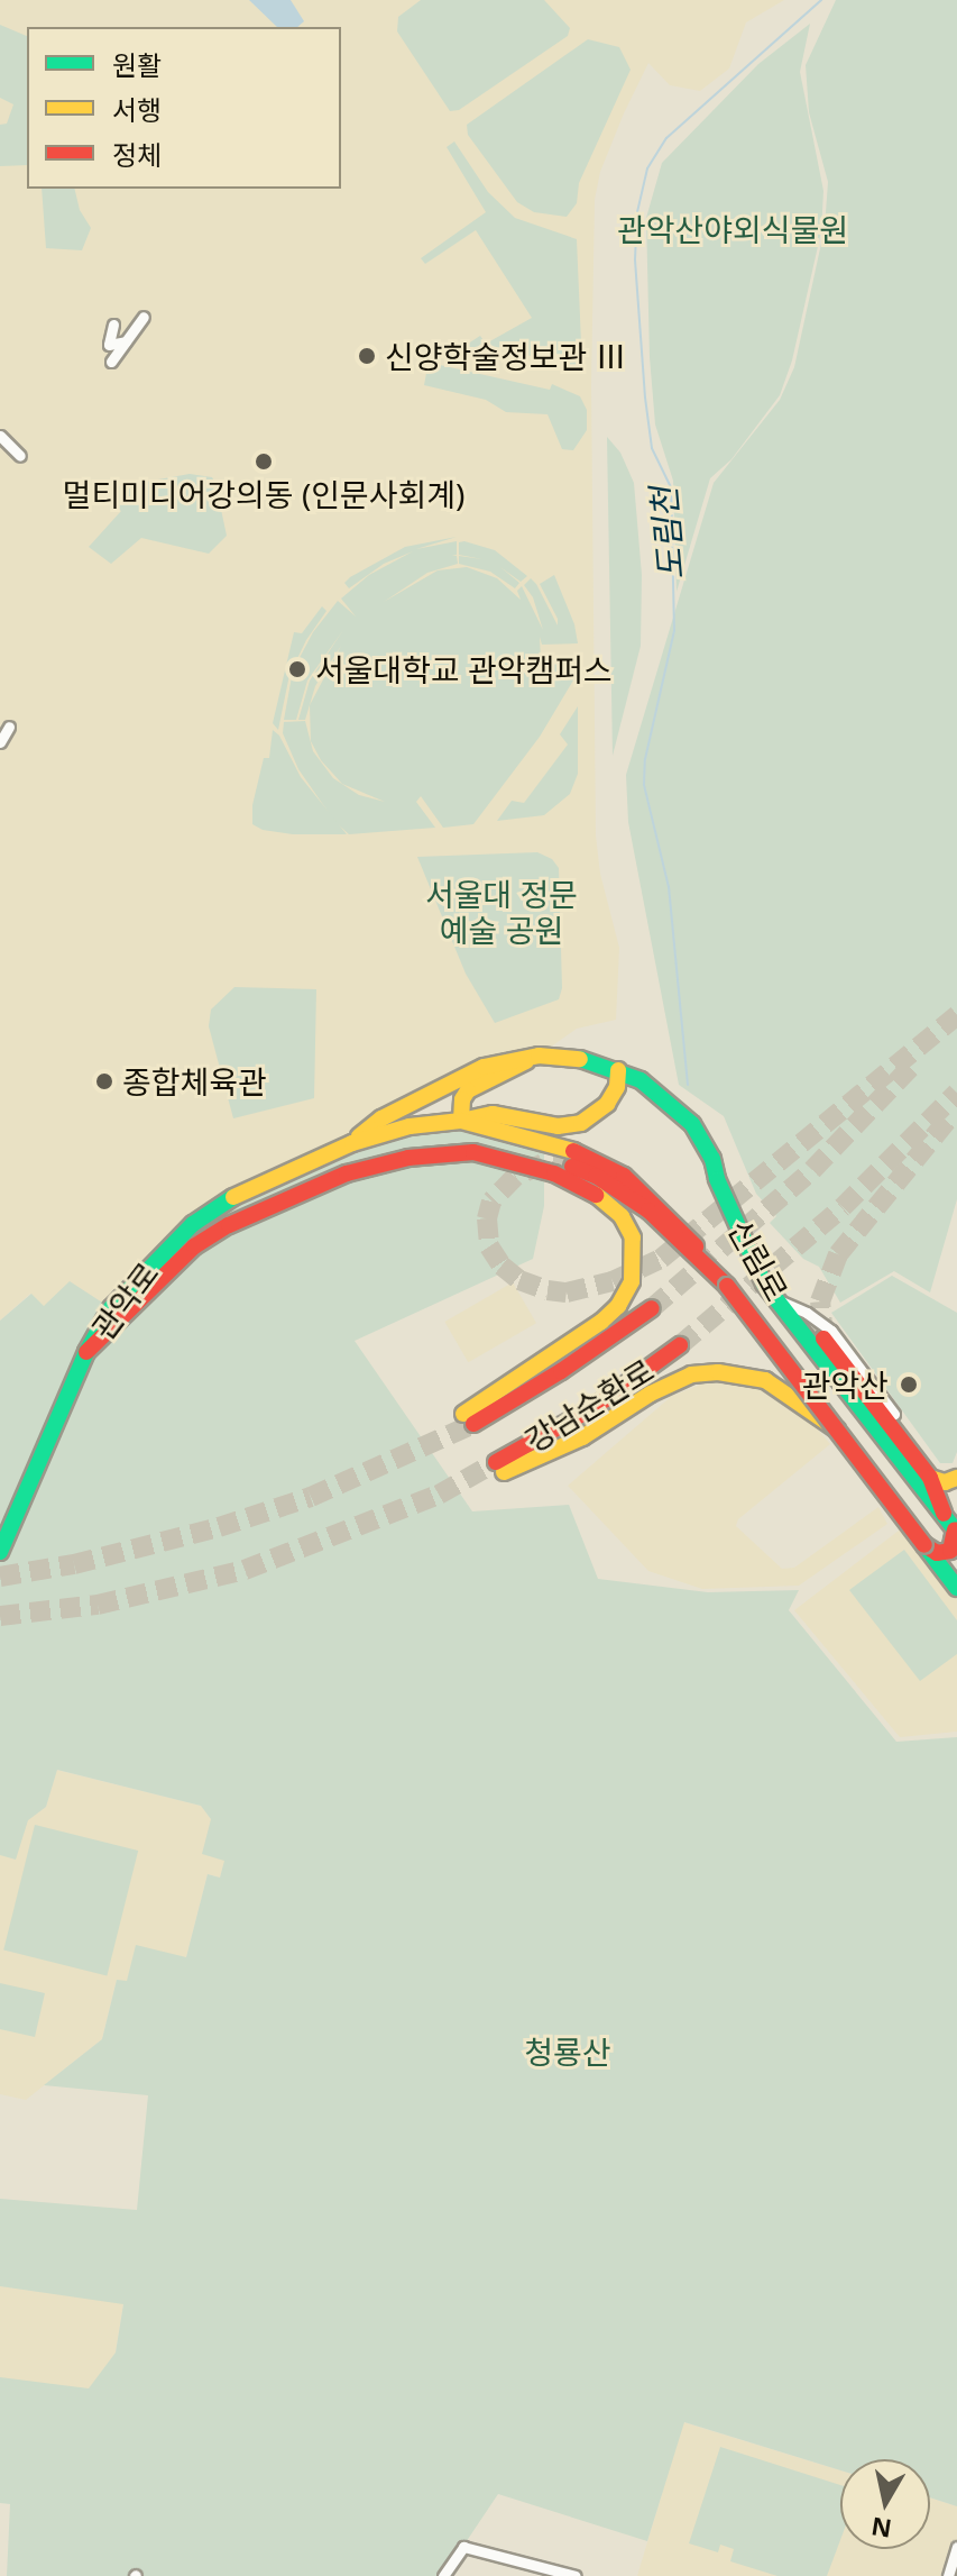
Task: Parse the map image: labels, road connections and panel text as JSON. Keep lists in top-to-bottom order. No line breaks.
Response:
{"streets":{"main road":["신림로","관악로","강남순환로"]},"crossings":[["신림로","관악로"],["신림로","강남순환로"],["관악로","강남순환로"]],"water":["도림천"],"parks":["관악산야외식물원","서울대 정문 예술 공원","청룡산"],"places":["신양학술정보관 Ⅲ","멀티미디어강의동 (인문사회계)","서울대학교 관악캠퍼스","종합체육관","관악산"],"legend":["원활","서행","정체"],"north":"bottom"}
